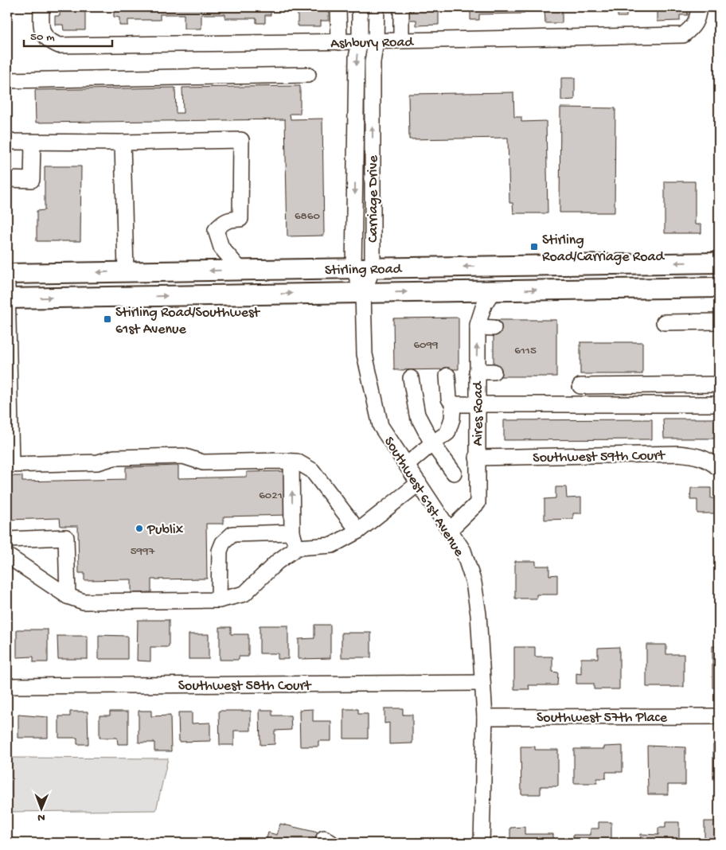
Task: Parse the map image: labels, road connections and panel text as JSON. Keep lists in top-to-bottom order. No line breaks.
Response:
{"streets":{"main road":["Stirling Road"],"street":["Ashbury Road","Carriage Drive","Aires Road","Southwest 59th Court","Southwest 61st Avenue","Southwest 58th Court","Southwest 57th Place"]},"crossings":[["Ashbury Road","Carriage Drive"],["Carriage Drive","Stirling Road"],["Carriage Drive","Southwest 61st Avenue"],["Stirling Road","Aires Road"],["Stirling Road","Southwest 61st Avenue"],["Aires Road","Southwest 59th Court"],["Aires Road","Southwest 61st Avenue"],["Southwest 61st Avenue","Southwest 58th Court"],["Southwest 61st Avenue","Southwest 57th Place"]],"places":{"transit":["Stirling Road/Carriage Road","Stirling Road/Southwest 61st Avenue"],"other":["Publix"]},"house_numbers":["6860","6099","6115","6021","5997"],"scale_bar":"50 m","north":"bottom"}
